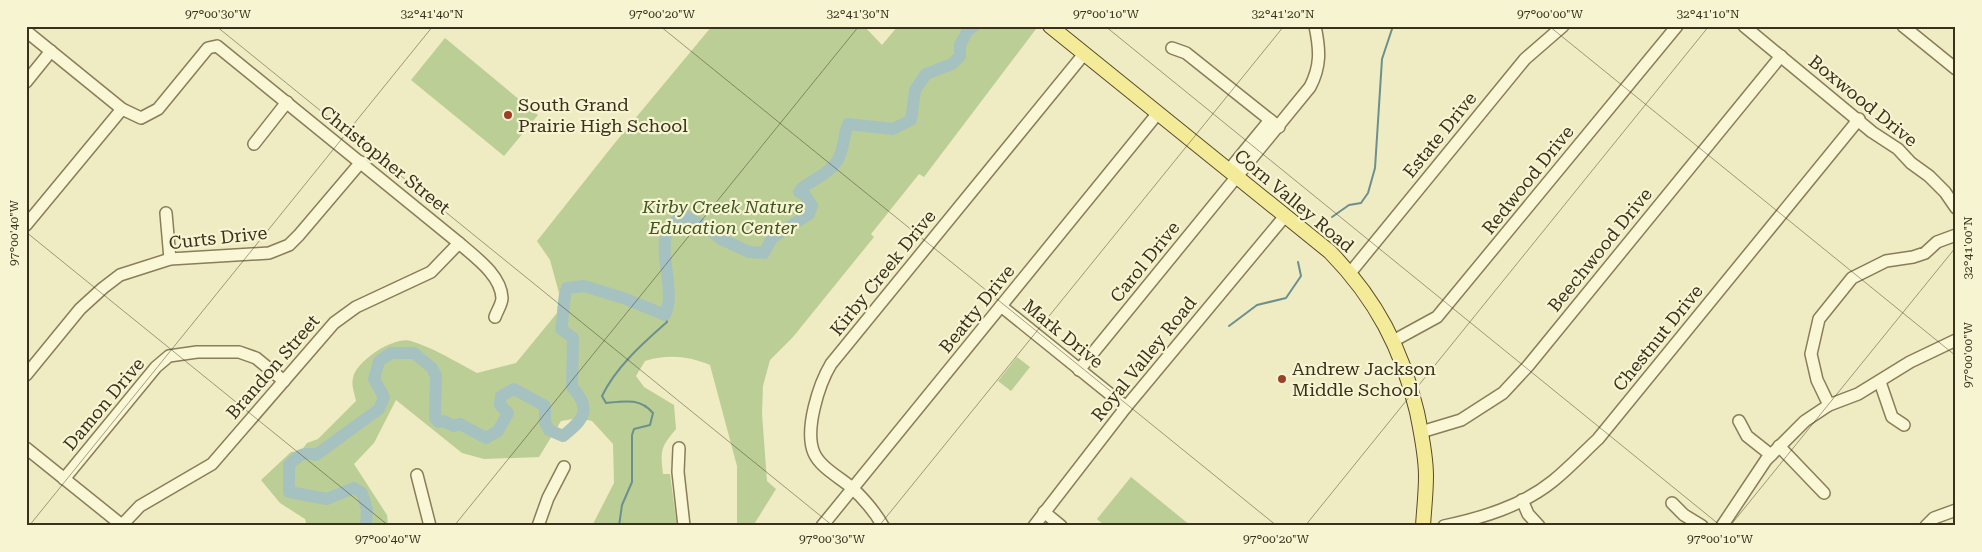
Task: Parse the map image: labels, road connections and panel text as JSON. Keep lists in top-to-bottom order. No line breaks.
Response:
{"streets":{"main road":["Corn Valley Road"],"street":["Boxwood Drive","Estate Drive","Christopher Street","Redwood Drive","Curts Drive","Beechwood Drive","Carol Drive","Kirby Creek Drive","Beatty Drive","Mark Drive","Chestnut Drive","Royal Valley Road","Brandon Street","Damon Drive"]},"crossings":[["Boxwood Drive","Beechwood Drive"],["Boxwood Drive","Chestnut Drive"],["Estate Drive","Corn Valley Road"],["Christopher Street","Curts Drive"],["Christopher Street","Brandon Street"],["Redwood Drive","Corn Valley Road"],["Corn Valley Road","Beechwood Drive"],["Corn Valley Road","Carol Drive"],["Corn Valley Road","Kirby Creek Drive"],["Corn Valley Road","Beatty Drive"],["Corn Valley Road","Royal Valley Road"],["Carol Drive","Mark Drive"],["Kirby Creek Drive","Beatty Drive"],["Beatty Drive","Mark Drive"],["Mark Drive","Royal Valley Road"],["Brandon Street","Damon Drive"]],"parks":["Kirby Creek Nature Education Center"],"places":["South Grand Prairie High School","Andrew Jackson Middle School"],"coordinates":["97°00'30\"W","32°41'40\"N","97°00'20\"W","32°41'30\"N","97°00'10\"W","32°41'20\"N","97°00'00\"W","32°41'10\"N","97°00'40\"W","32°41'00\"N"]}
